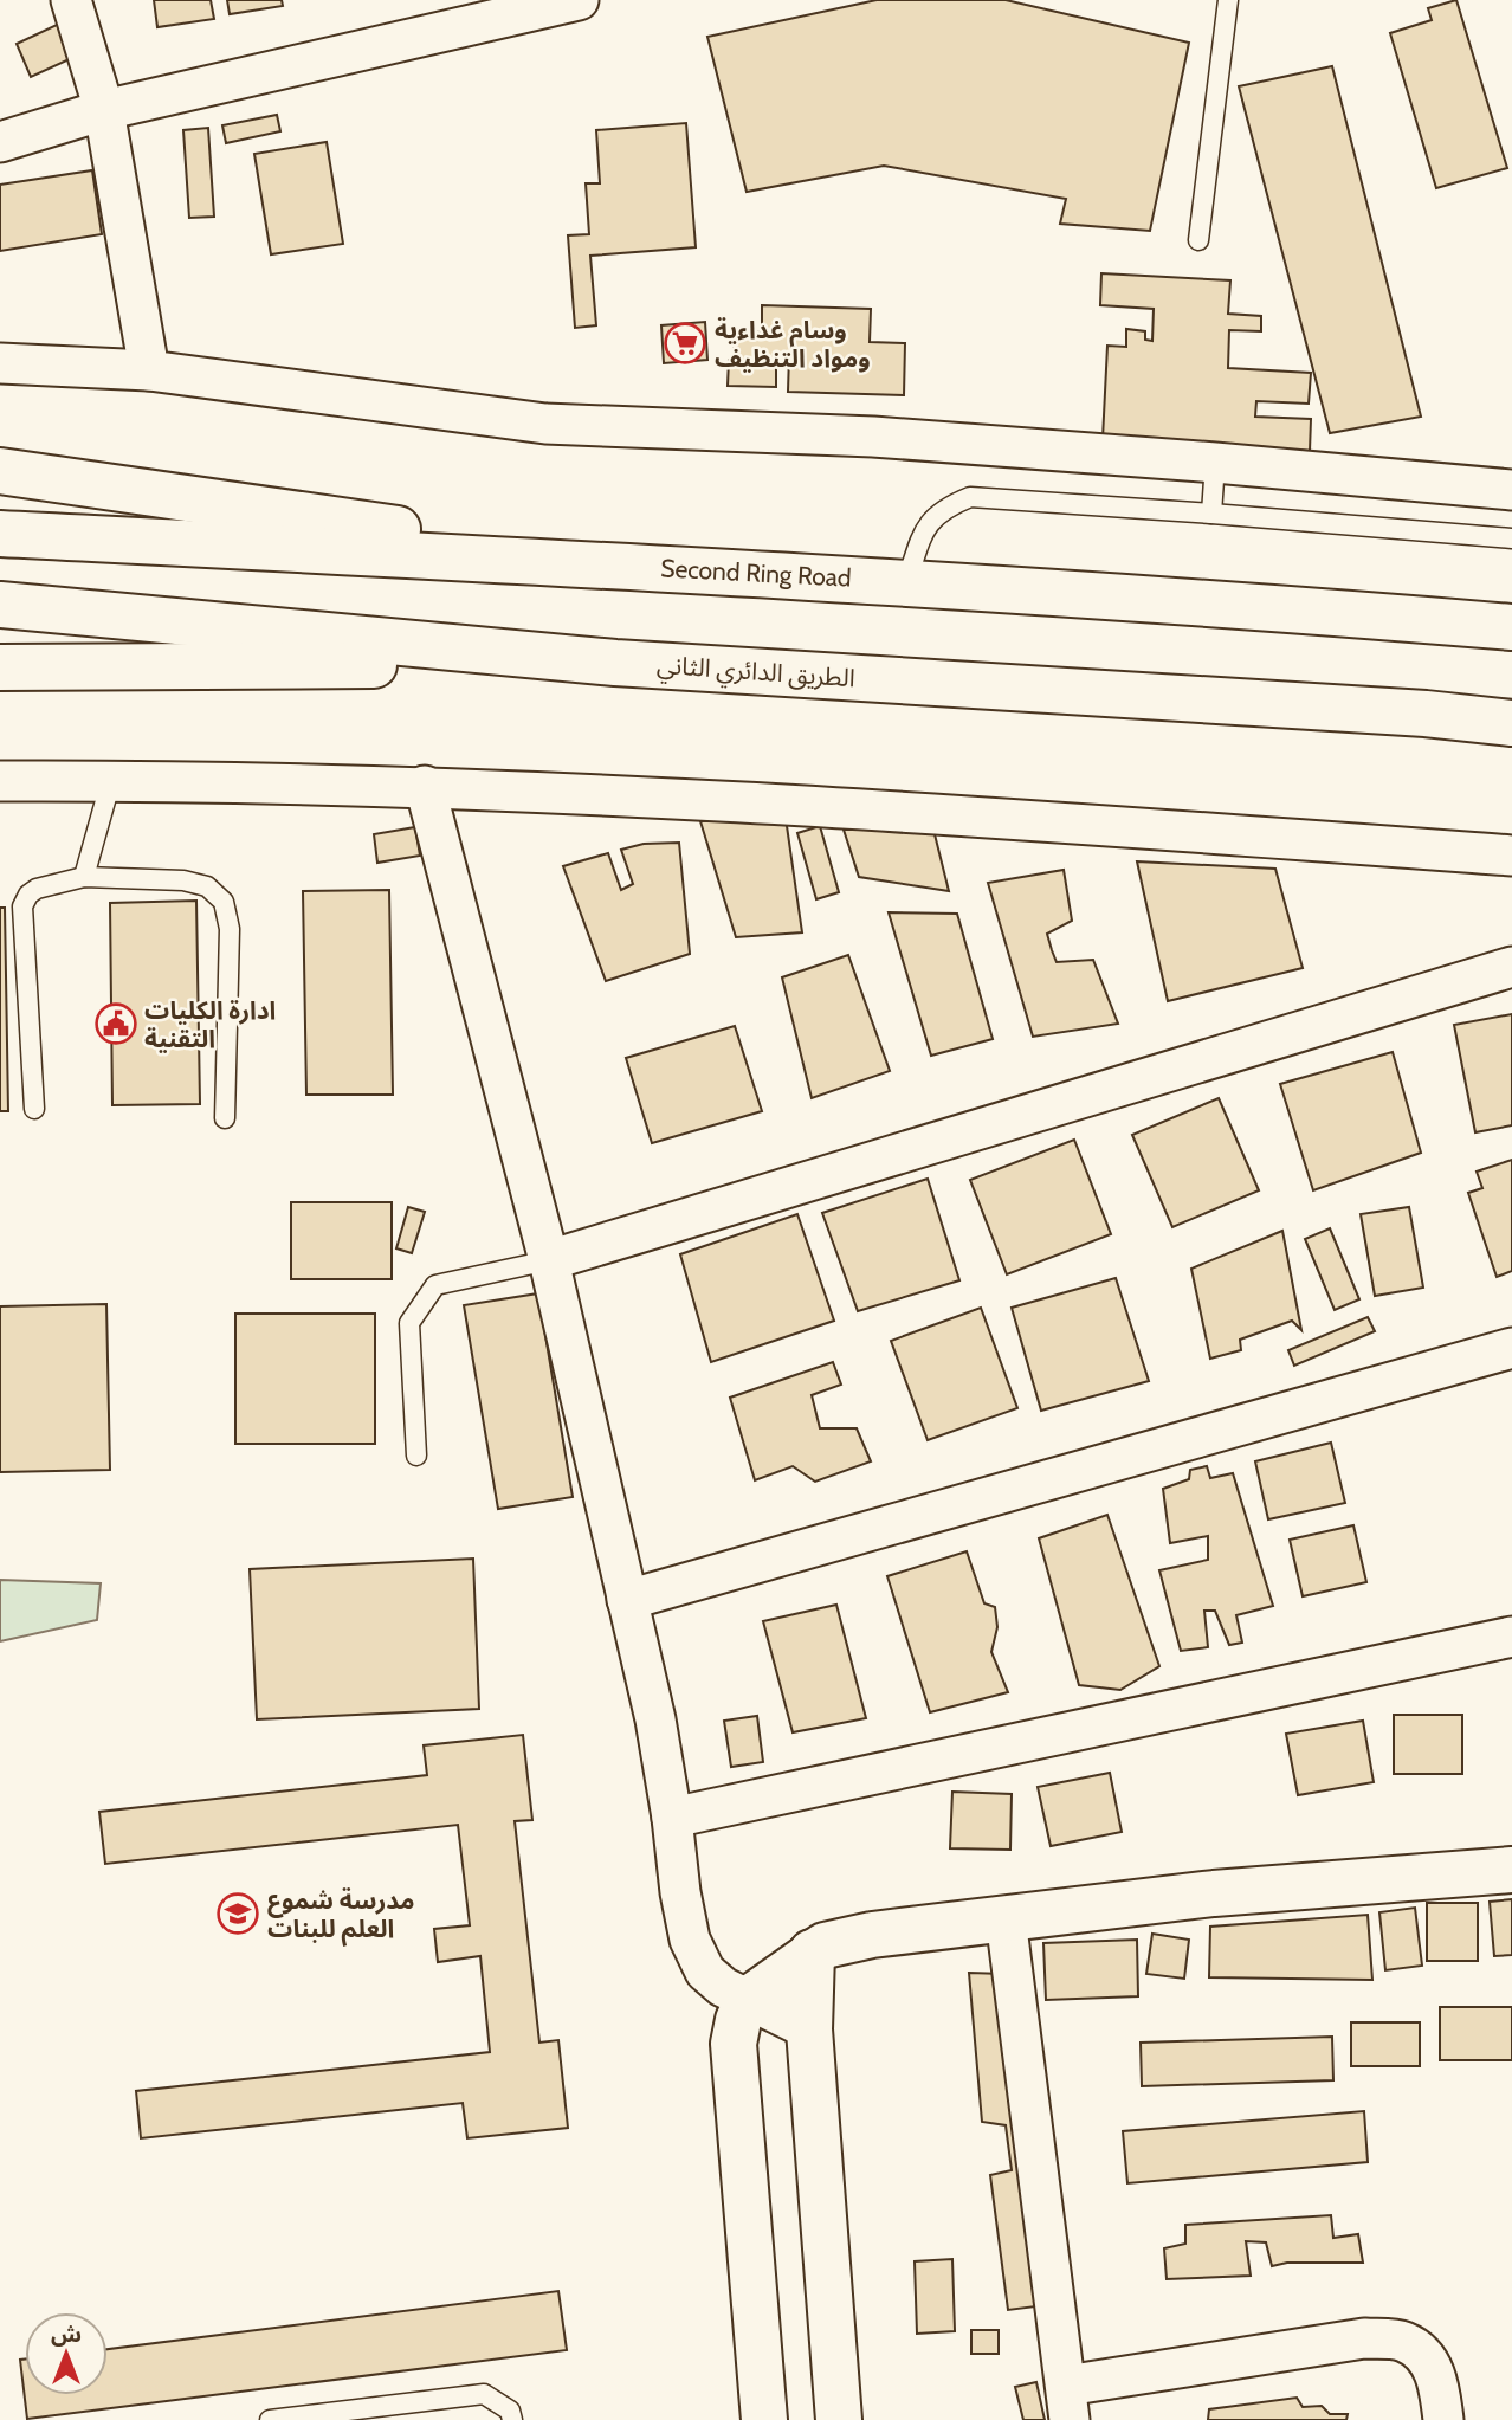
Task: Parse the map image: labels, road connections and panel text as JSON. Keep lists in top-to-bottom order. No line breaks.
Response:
{"streets":{"main road":["Second Ring Road","الطريق الدائري الثاني"]},"places":{"supermarket":["وسام غداءية ومواد التنظيف"],"public building":["ادارة الكليات التقنية"],"school or university":["مدرسة شموع العلم للبنات"]},"north":"top"}
